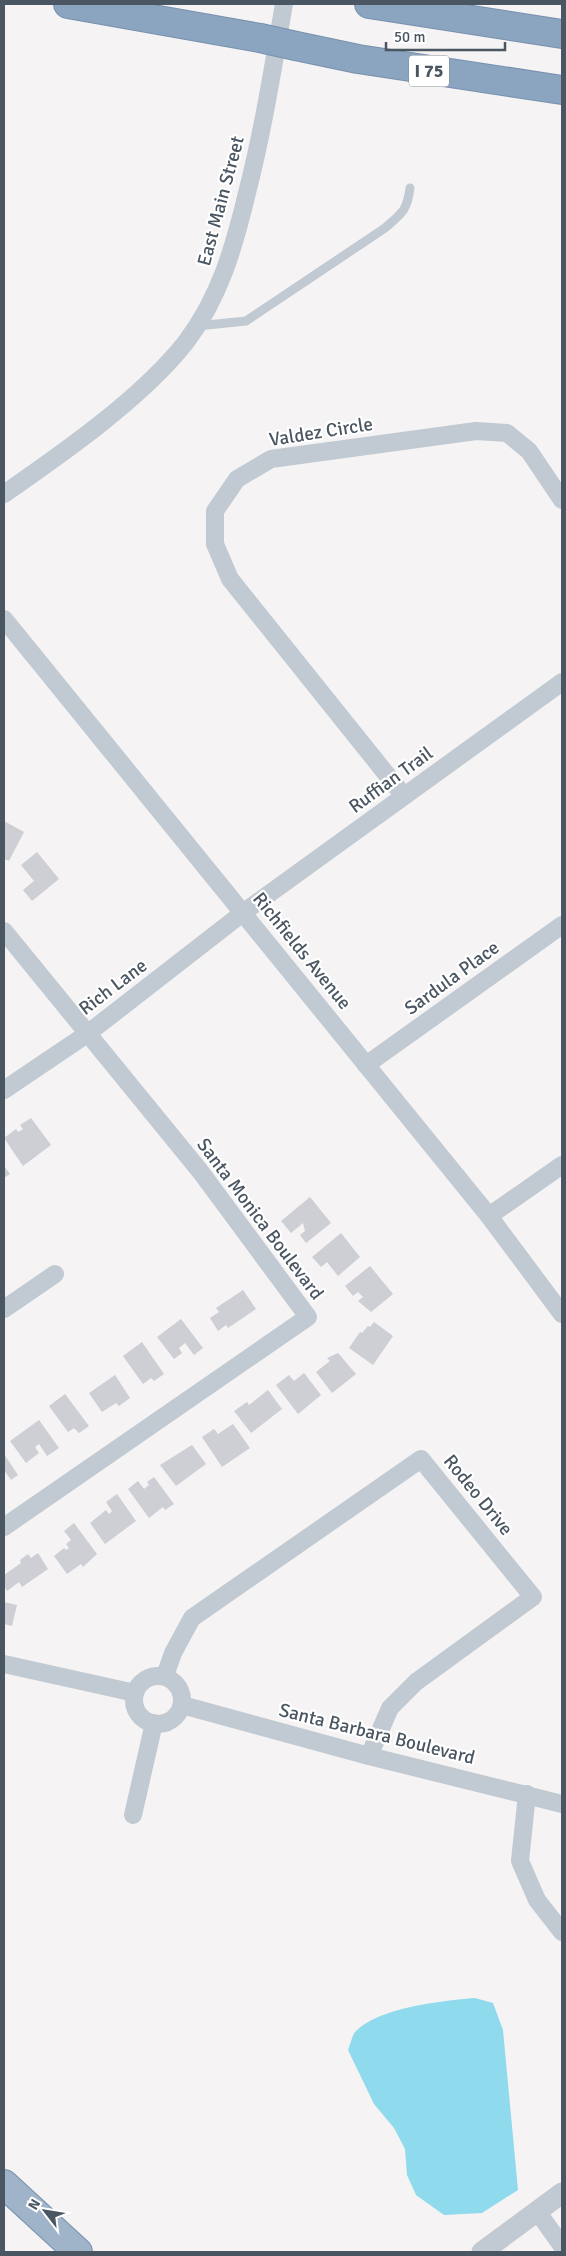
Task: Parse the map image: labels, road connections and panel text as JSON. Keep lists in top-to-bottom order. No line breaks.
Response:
{"streets":{"highway":["I 75"],"street":["East Main Street","Valdez Circle","Ruffian Trail","Richfields Avenue","Sardula Place","Rich Lane","Santa Monica Boulevard","Rodeo Drive","Santa Barbara Boulevard"]},"crossings":[["Valdez Circle","Ruffian Trail"],["Ruffian Trail","Richfields Avenue"],["Ruffian Trail","Rich Lane"],["Richfields Avenue","Sardula Place"],["Richfields Avenue","Rich Lane"],["Rich Lane","Santa Monica Boulevard"],["Rodeo Drive","Santa Barbara Boulevard"]],"scale_bar":"50 m","north":"top left"}
